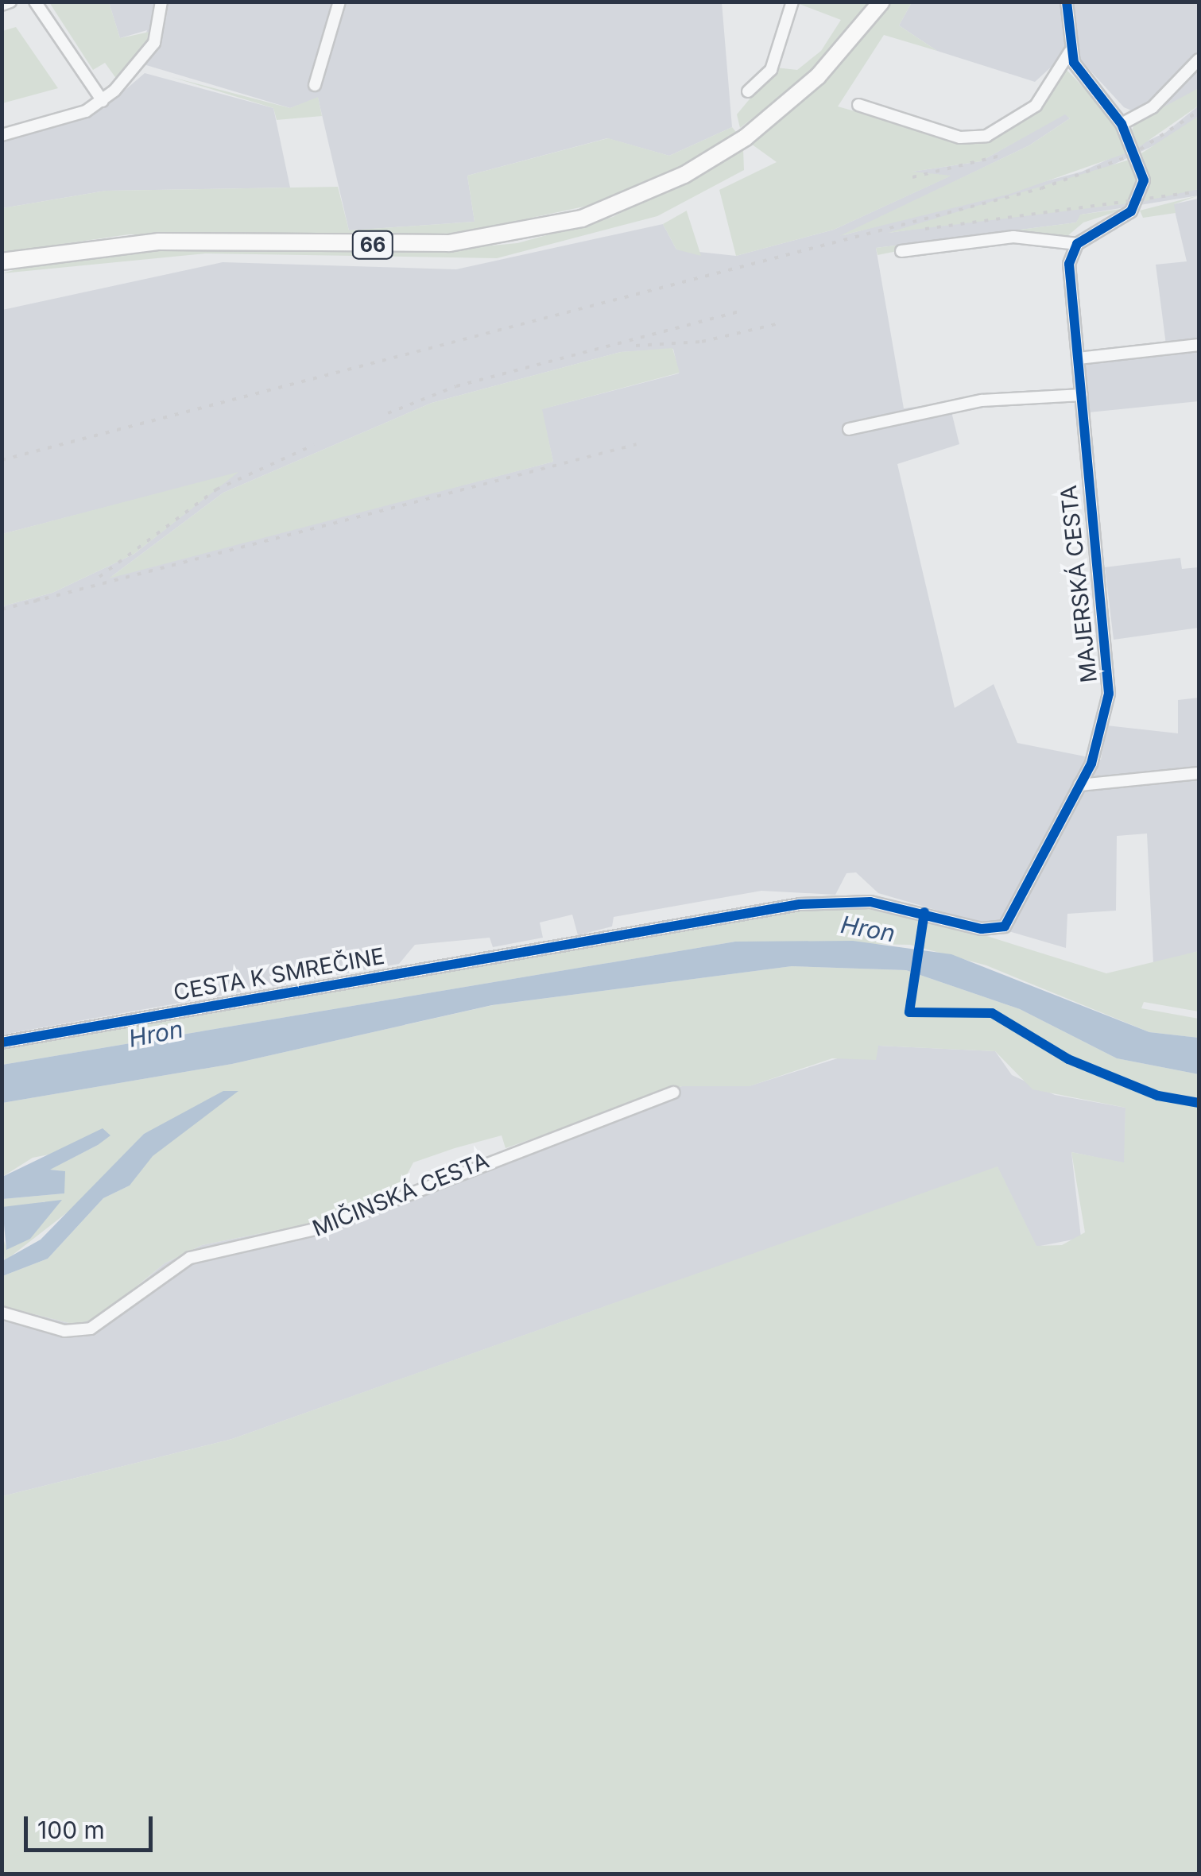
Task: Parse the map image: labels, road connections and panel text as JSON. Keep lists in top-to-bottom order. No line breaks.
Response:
{"streets":{"main road":["66"],"street":["MAJERSKÁ CESTA","CESTA K SMREČINE","MIČINSKÁ CESTA"]},"crossings":[["MAJERSKÁ CESTA","CESTA K SMREČINE"]],"water":["Hron"],"scale_bar":"100 m"}
